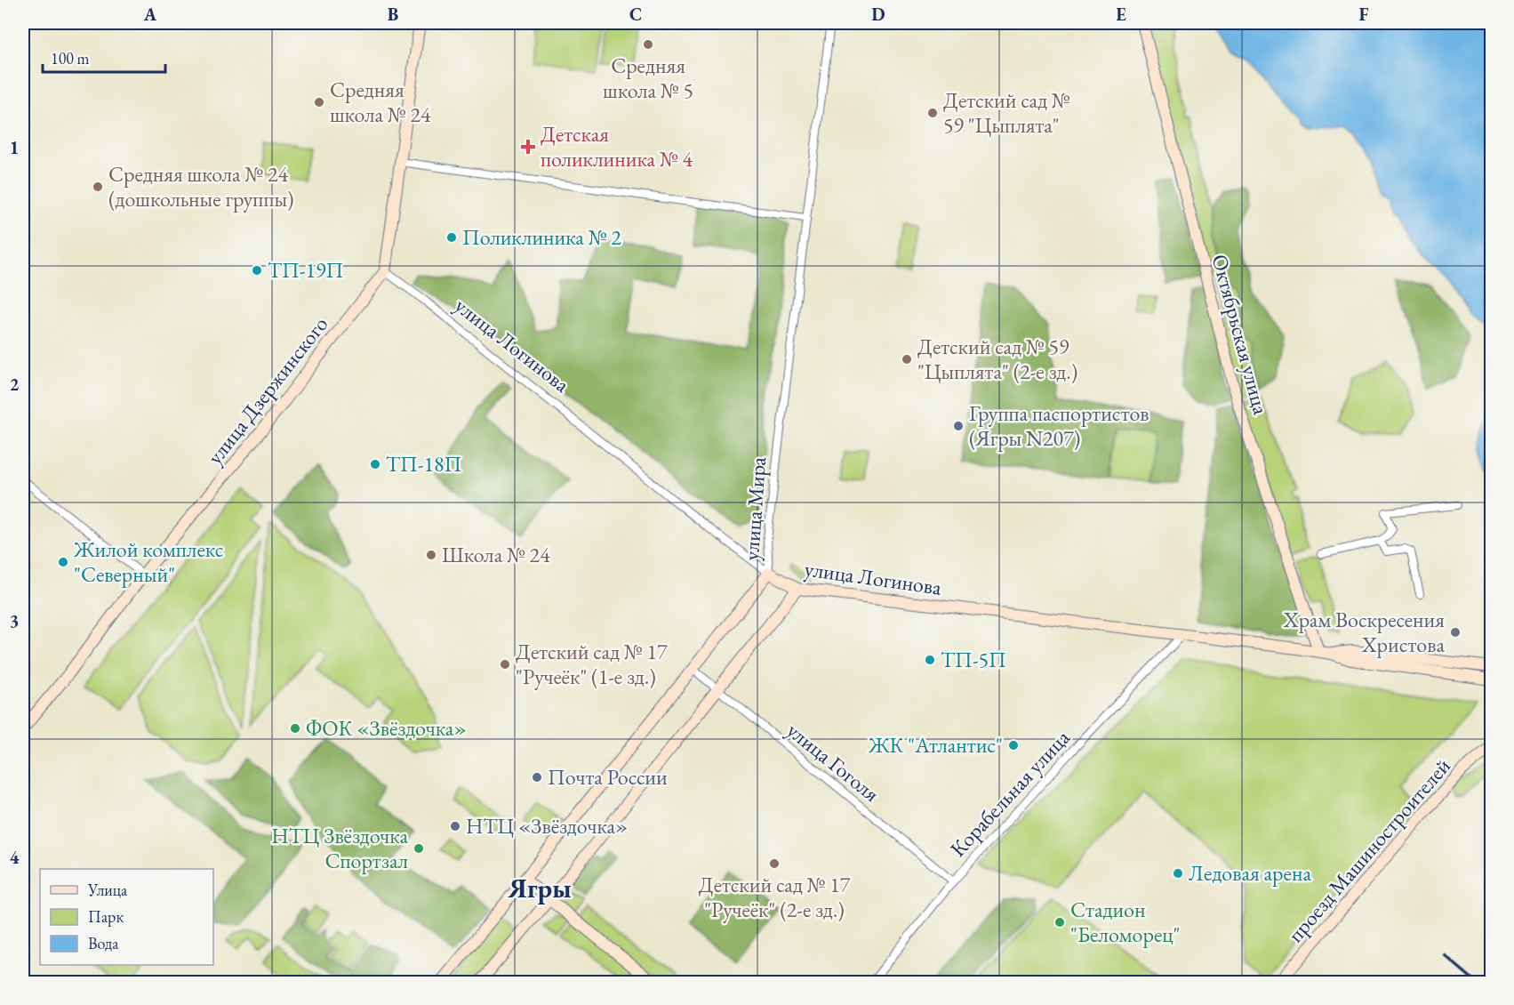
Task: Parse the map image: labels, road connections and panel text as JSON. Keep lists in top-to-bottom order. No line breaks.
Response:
{"streets":{"main road":["Октябрьская улица","улица Логинова","улица Дзержинского","улица Мира","проезд Машиностроителей"],"street":["улица Гоголя","Корабельная улица"]},"crossings":[["Октябрьская улица","улица Логинова"],["улица Логинова","улица Дзержинского"],["улица Логинова","улица Мира"],["улица Логинова","Корабельная улица"],["улица Мира","улица Гоголя"],["улица Гоголя","Корабельная улица"]],"districts":["Ягры"],"places":{"other":["Средняя школа № 5","Средняя школа № 24","Детский сад № 59 \"Цыплята\"","Средняя школа № 24 (дошкольные группы)","Поликлиника № 2","ТП-19П","Детский сад № 59 \"Цыплята\" (2-е зд.)","Группа паспортистов (Ягры N207)","ТП-18П","Школа № 24","Жилой комплекс \"Северный\"","Храм Воскресения Христова","ТП-5П","Детский сад № 17 \"Ручеёк\" (1-е зд.)","ФОК «Звёздочка»","ЖК \"Атлантис\"","Почта России","НТЦ «Звёздочка»","НТЦ Звёздочка Спортзал","Детский сад № 17 \"Ручеёк\" (2-е зд.)","Ледовая арена","Стадион \"Беломорец\""],"health":["Детская поликлиника № 4"]},"legend":["Улица","Парк","Вода"],"scale_bar":"100 m","grid":{"columns":["A","B","C","D","E","F"],"rows":["1","2","3","4"]}}
